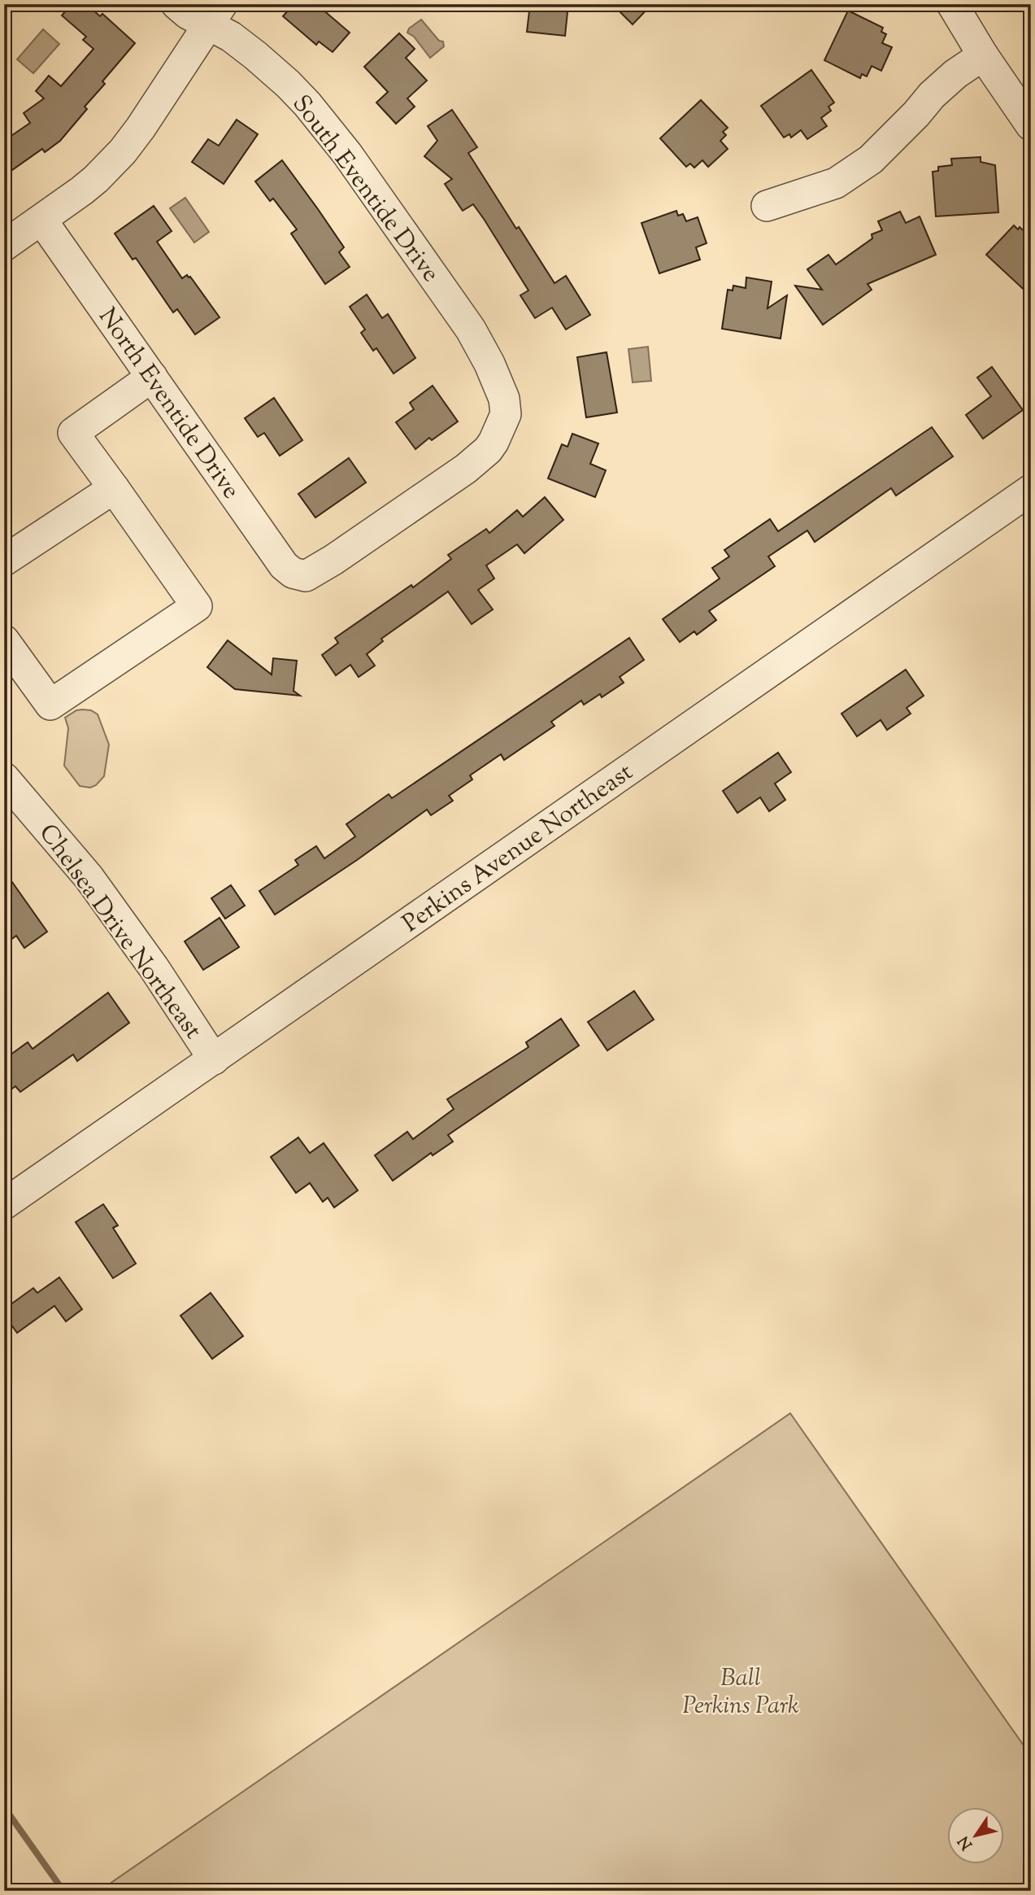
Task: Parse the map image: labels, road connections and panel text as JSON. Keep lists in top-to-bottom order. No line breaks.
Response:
{"streets":{"street":["South Eventide Drive","North Eventide Drive","Perkins Avenue Northeast","Chelsea Drive Northeast"]},"crossings":[["South Eventide Drive","North Eventide Drive"],["Perkins Avenue Northeast","Chelsea Drive Northeast"]],"parks":["Ball Perkins Park"],"north":"bottom left"}
